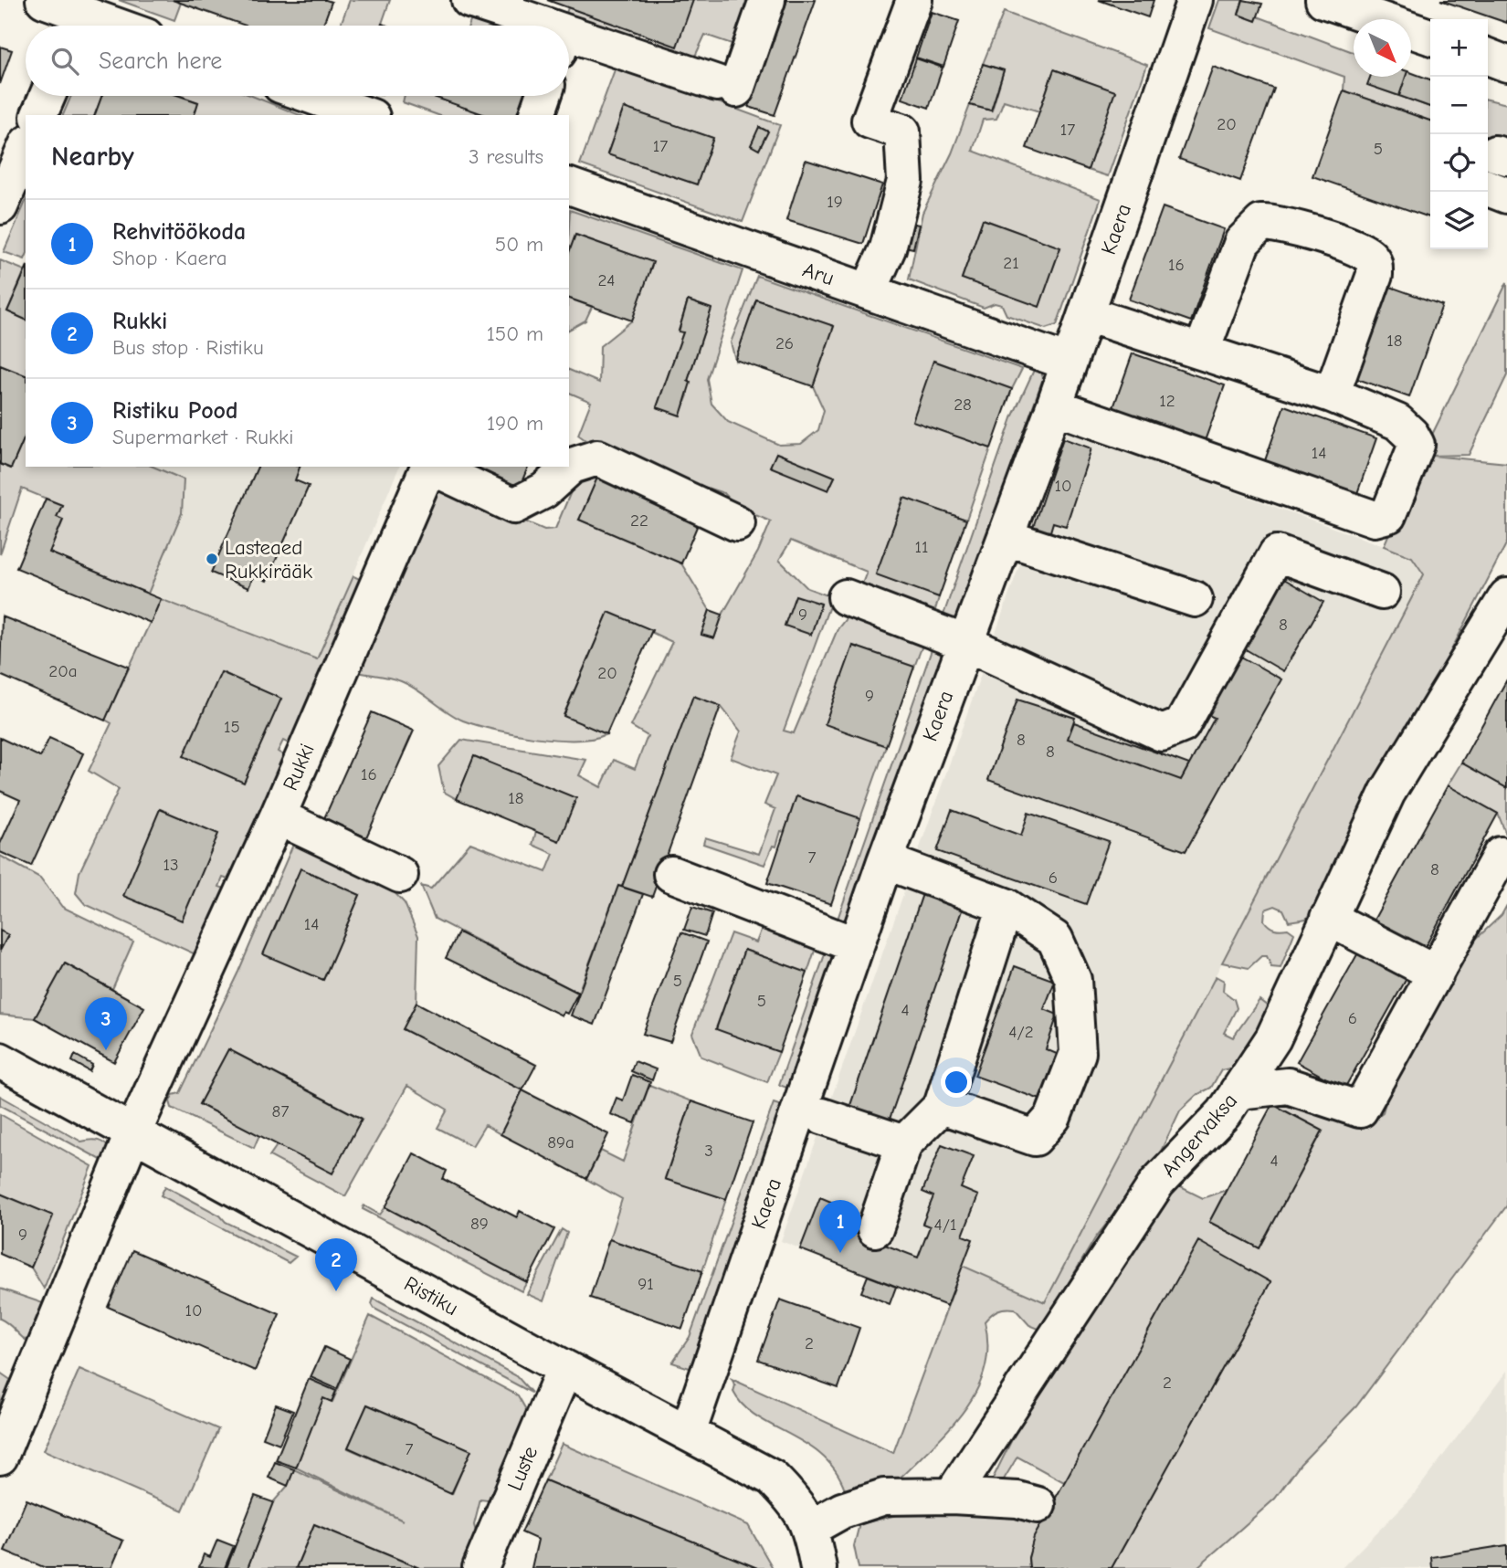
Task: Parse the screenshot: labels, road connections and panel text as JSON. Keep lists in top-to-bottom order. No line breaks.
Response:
{"streets":{"street":["Kaera","Aru","Rukki","Angervaksa","Ristiku","Luste"]},"crossings":[["Kaera","Aru"],["Kaera","Ristiku"],["Rukki","Ristiku"],["Ristiku","Luste"]],"places":["Lasteaed Rukkirääk"],"house_numbers":["20","17","17","5","19","21","16","24","18","26","12","28","14","10","22","11","9","8","20a","20","9","15","8","8","16","18","7","13","8","6","14","5","5","4","6","4/2","87","89a","3","4","89","4/1","9","91","10","2","2","7"],"north":"bottom right","page":{"map_buttons":["+","−"],"search":"Search here","heading":["Nearby","3 results"],"list":[{"mark":"1","name":"Rehvitöökoda","note":"Shop · Kaera","value":"50 m"},{"mark":"2","name":"Rukki","note":"Bus stop · Ristiku","value":"150 m"},{"mark":"3","name":"Ristiku Pood","note":"Supermarket · Rukki","value":"190 m"}],"pins":["3","1","2"]}}
